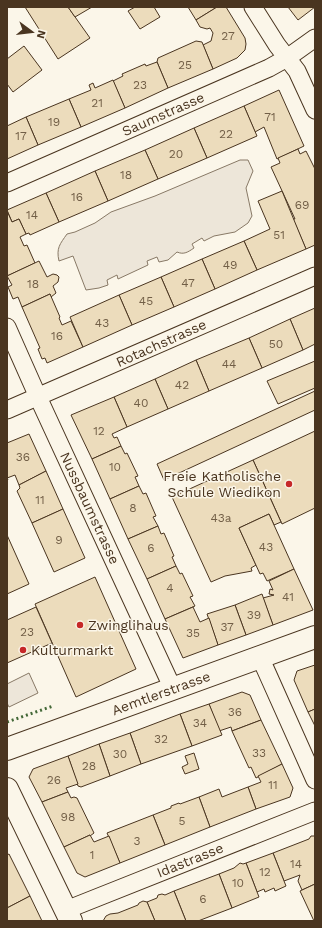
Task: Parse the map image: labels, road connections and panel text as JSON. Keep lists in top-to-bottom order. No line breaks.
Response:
{"streets":{"street":["Saumstrasse","Rotachstrasse","Nussbaumstrasse","Aemtlerstrasse","Idastrasse"]},"crossings":[["Rotachstrasse","Nussbaumstrasse"],["Nussbaumstrasse","Aemtlerstrasse"]],"places":["Freie Katholische Schule Wiedikon","Zwinglihaus","Kulturmarkt"],"house_numbers":["27","25","23","21","71","19","22","17","20","18","16","69","14","51","49","47","18","45","43","16","50","44","42","40","12","36","10","11","8","43a","9","43","6","4","41","39","37","23","35","36","34","32","33","30","28","26","11","98","5","3","1","14","12","10","6"],"north":"right"}
